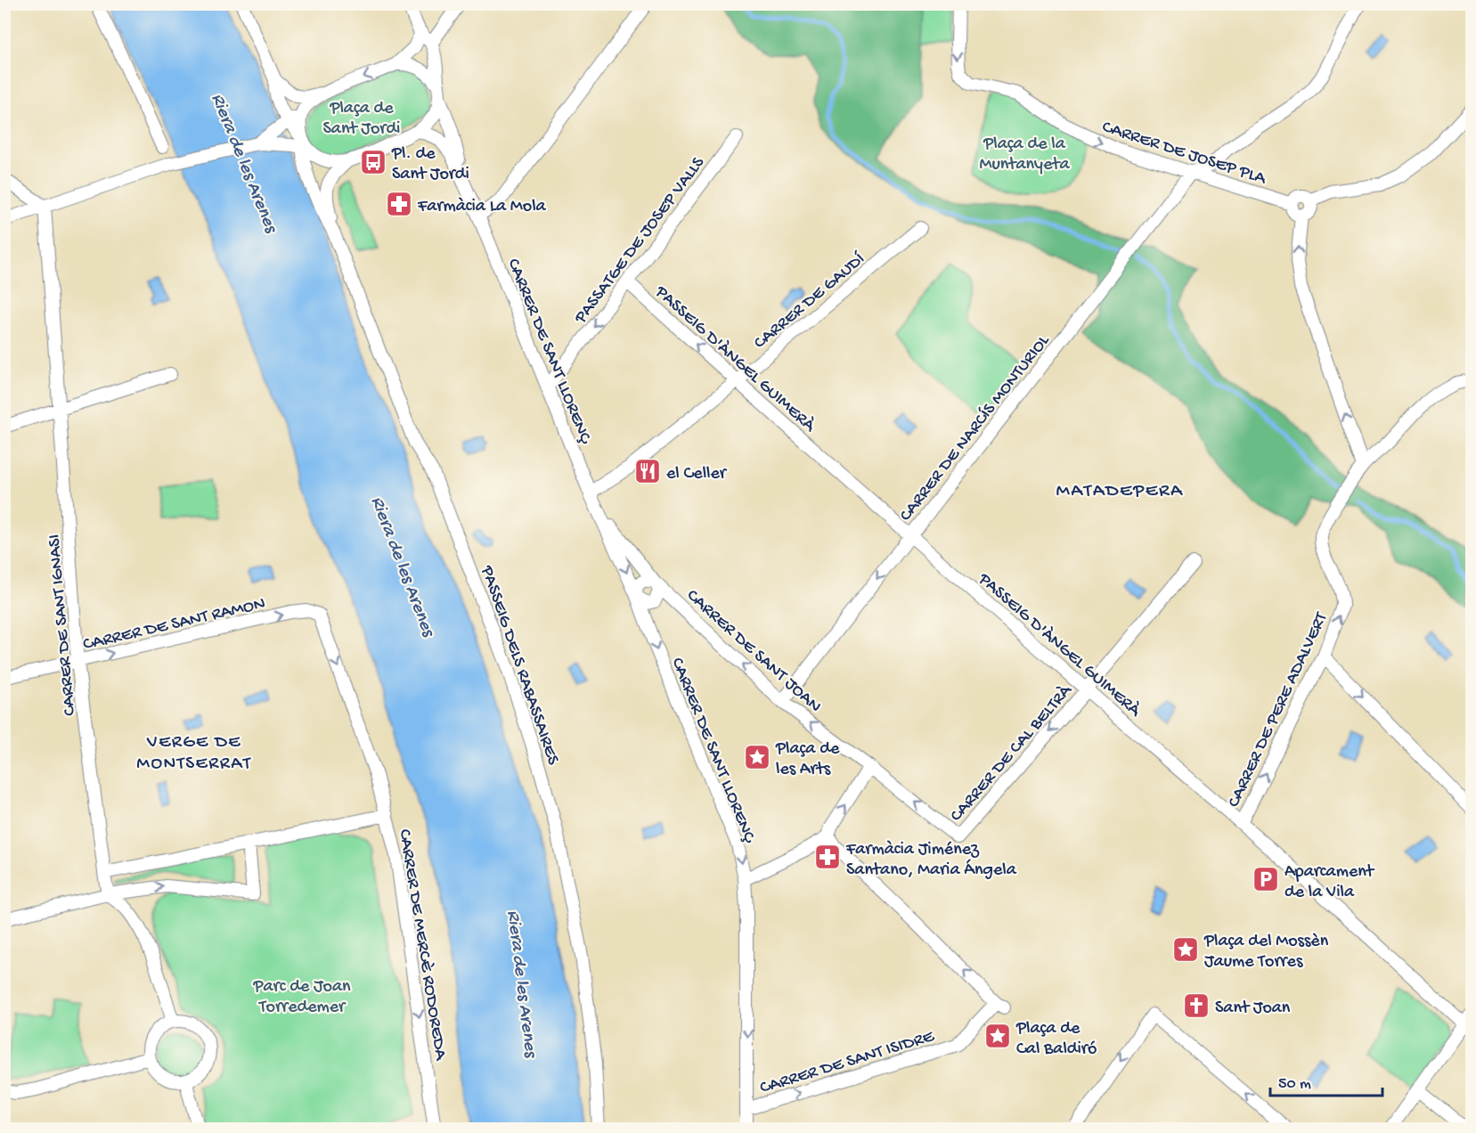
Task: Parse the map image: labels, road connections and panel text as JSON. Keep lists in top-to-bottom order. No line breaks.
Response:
{"streets":{"street":["CARRER DE JOSEP PLA","PASSATGE DE JOSEP VALLS","CARRER DE GAUDÍ","CARRER DE SANT LLORENÇ","PASSEIG D'ÀNGEL GUIMERÀ","CARRER DE NARCÍS MONTURIOL","CARRER DE SANT RAMON","CARRER DE SANT IGNASI","CARRER DE SANT JOAN","PASSEIG DELS RABASSAIRES","CARRER DE PERE ADALVERT","CARRER DE CAL BELTRÀ","CARRER DE MERCÈ RODOREDA","CARRER DE SANT ISIDRE"]},"crossings":[["CARRER DE JOSEP PLA","CARRER DE NARCÍS MONTURIOL"],["PASSATGE DE JOSEP VALLS","CARRER DE SANT LLORENÇ"],["PASSATGE DE JOSEP VALLS","PASSEIG D'ÀNGEL GUIMERÀ"],["CARRER DE GAUDÍ","CARRER DE SANT LLORENÇ"],["CARRER DE GAUDÍ","PASSEIG D'ÀNGEL GUIMERÀ"],["CARRER DE SANT LLORENÇ","CARRER DE SANT JOAN"],["CARRER DE SANT LLORENÇ","CARRER DE SANT ISIDRE"],["PASSEIG D'ÀNGEL GUIMERÀ","CARRER DE NARCÍS MONTURIOL"],["PASSEIG D'ÀNGEL GUIMERÀ","CARRER DE PERE ADALVERT"],["PASSEIG D'ÀNGEL GUIMERÀ","CARRER DE CAL BELTRÀ"],["CARRER DE NARCÍS MONTURIOL","CARRER DE SANT JOAN"],["CARRER DE SANT RAMON","CARRER DE SANT IGNASI"],["CARRER DE SANT RAMON","CARRER DE MERCÈ RODOREDA"],["CARRER DE SANT JOAN","CARRER DE CAL BELTRÀ"]],"one_way":["CARRER DE JOSEP PLA","PASSATGE DE JOSEP VALLS","CARRER DE SANT LLORENÇ","CARRER DE SANT RAMON","CARRER DE SANT JOAN","CARRER DE PERE ADALVERT","CARRER DE CAL BELTRÀ","CARRER DE MERCÈ RODOREDA"],"districts":["MATADEPERA","VERGE DE MONTSERRAT"],"water":["Riera de les Arenes"],"parks":["Plaça de Sant Jordi","Plaça de la Muntanyeta","Parc de Joan Torredemer"],"places":{"bus stop":["Pl. de Sant Jordi"],"pharmacy":["Farmàcia La Mola","Farmàcia Jiménez Santano, Maria Ángela"],"restaurant":["el Celler"],"place":["Plaça de les Arts","Plaça del Mossèn Jaume Torres","Plaça de Cal Baldiró"],"parking":["Aparcament de la Vila"],"church":["Sant Joan"]},"scale_bar":"50 m"}
